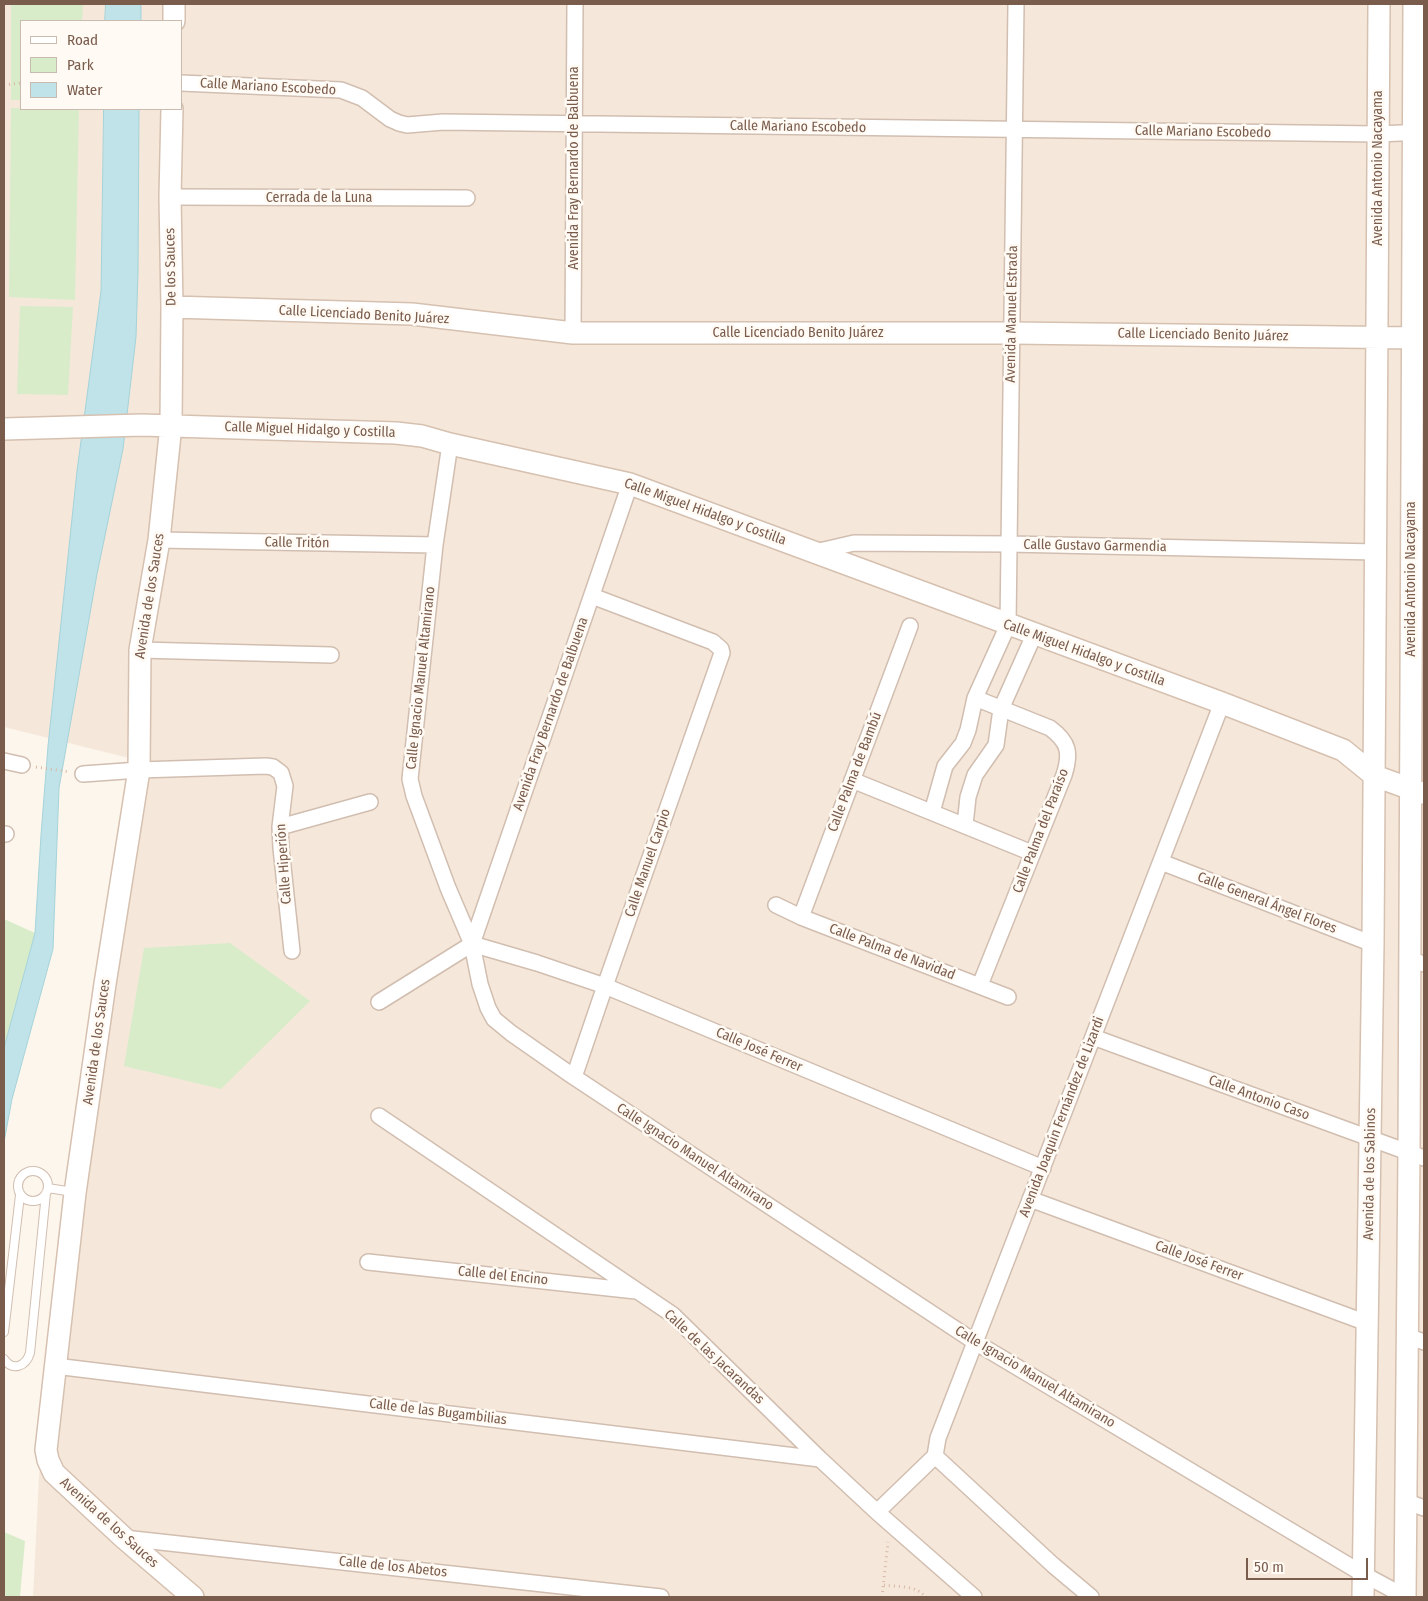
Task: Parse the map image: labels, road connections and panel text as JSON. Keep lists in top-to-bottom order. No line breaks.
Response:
{"streets":{"main road":["Avenida Antonio Nacayama","De los Sauces","Calle Licenciado Benito Juárez","Calle Miguel Hidalgo y Costilla","Avenida de los Sauces","Avenida de los Sabinos"],"street":["Calle Mariano Escobedo","Avenida Fray Bernardo de Balbuena","Cerrada de la Luna","Avenida Manuel Estrada","Calle Tritón","Calle Gustavo Garmendia","Calle Ignacio Manuel Altamirano","Calle Palma de Bambú","Calle Palma del Paraíso","Calle Manuel Carpio","Calle Hiperión","Calle General Ángel Flores","Calle Palma de Navidad","Calle José Ferrer","Calle Antonio Caso","Avenida Joaquín Fernández de Lizardi","Calle del Encino","Calle de las Jacarandas","Calle de las Bugambilias","Calle de los Abetos"]},"crossings":[["Calle Mariano Escobedo","Avenida Fray Bernardo de Balbuena"],["Calle Mariano Escobedo","Avenida Antonio Nacayama"],["Calle Mariano Escobedo","Avenida Manuel Estrada"],["Avenida Fray Bernardo de Balbuena","Calle Licenciado Benito Juárez"],["Avenida Fray Bernardo de Balbuena","Calle Miguel Hidalgo y Costilla"],["Avenida Fray Bernardo de Balbuena","Calle Ignacio Manuel Altamirano"],["Avenida Fray Bernardo de Balbuena","Calle Manuel Carpio"],["Avenida Fray Bernardo de Balbuena","Calle José Ferrer"],["Avenida Antonio Nacayama","Calle Licenciado Benito Juárez"],["Avenida Antonio Nacayama","Calle Miguel Hidalgo y Costilla"],["Avenida Antonio Nacayama","Calle Gustavo Garmendia"],["Avenida Antonio Nacayama","Avenida de los Sabinos"],["Cerrada de la Luna","De los Sauces"],["De los Sauces","Calle Licenciado Benito Juárez"],["De los Sauces","Calle Miguel Hidalgo y Costilla"],["De los Sauces","Avenida de los Sauces"],["Avenida Manuel Estrada","Calle Licenciado Benito Juárez"],["Avenida Manuel Estrada","Calle Miguel Hidalgo y Costilla"],["Avenida Manuel Estrada","Calle Gustavo Garmendia"],["Calle Miguel Hidalgo y Costilla","Calle Gustavo Garmendia"],["Calle Miguel Hidalgo y Costilla","Avenida de los Sauces"],["Calle Miguel Hidalgo y Costilla","Calle Ignacio Manuel Altamirano"],["Calle Miguel Hidalgo y Costilla","Avenida Joaquín Fernández de Lizardi"],["Calle Miguel Hidalgo y Costilla","Avenida de los Sabinos"],["Calle Tritón","Avenida de los Sauces"],["Calle Tritón","Calle Ignacio Manuel Altamirano"],["Avenida de los Sauces","Calle Hiperión"],["Avenida de los Sauces","Calle de las Bugambilias"],["Avenida de los Sauces","Calle de los Abetos"],["Calle Ignacio Manuel Altamirano","Calle Manuel Carpio"],["Calle Ignacio Manuel Altamirano","Calle José Ferrer"],["Calle Ignacio Manuel Altamirano","Avenida Joaquín Fernández de Lizardi"],["Calle Ignacio Manuel Altamirano","Avenida de los Sabinos"],["Calle Palma de Bambú","Calle Palma de Navidad"],["Calle Palma del Paraíso","Calle Palma de Navidad"],["Calle Manuel Carpio","Calle José Ferrer"],["Calle General Ángel Flores","Avenida Joaquín Fernández de Lizardi"],["Calle General Ángel Flores","Avenida de los Sabinos"],["Calle José Ferrer","Avenida Joaquín Fernández de Lizardi"],["Calle José Ferrer","Avenida de los Sabinos"],["Calle Antonio Caso","Avenida Joaquín Fernández de Lizardi"],["Calle Antonio Caso","Avenida de los Sabinos"],["Calle del Encino","Calle de las Jacarandas"],["Calle de las Jacarandas","Calle de las Bugambilias"]],"legend":["Road","Park","Water"],"scale_bar":"50 m"}
